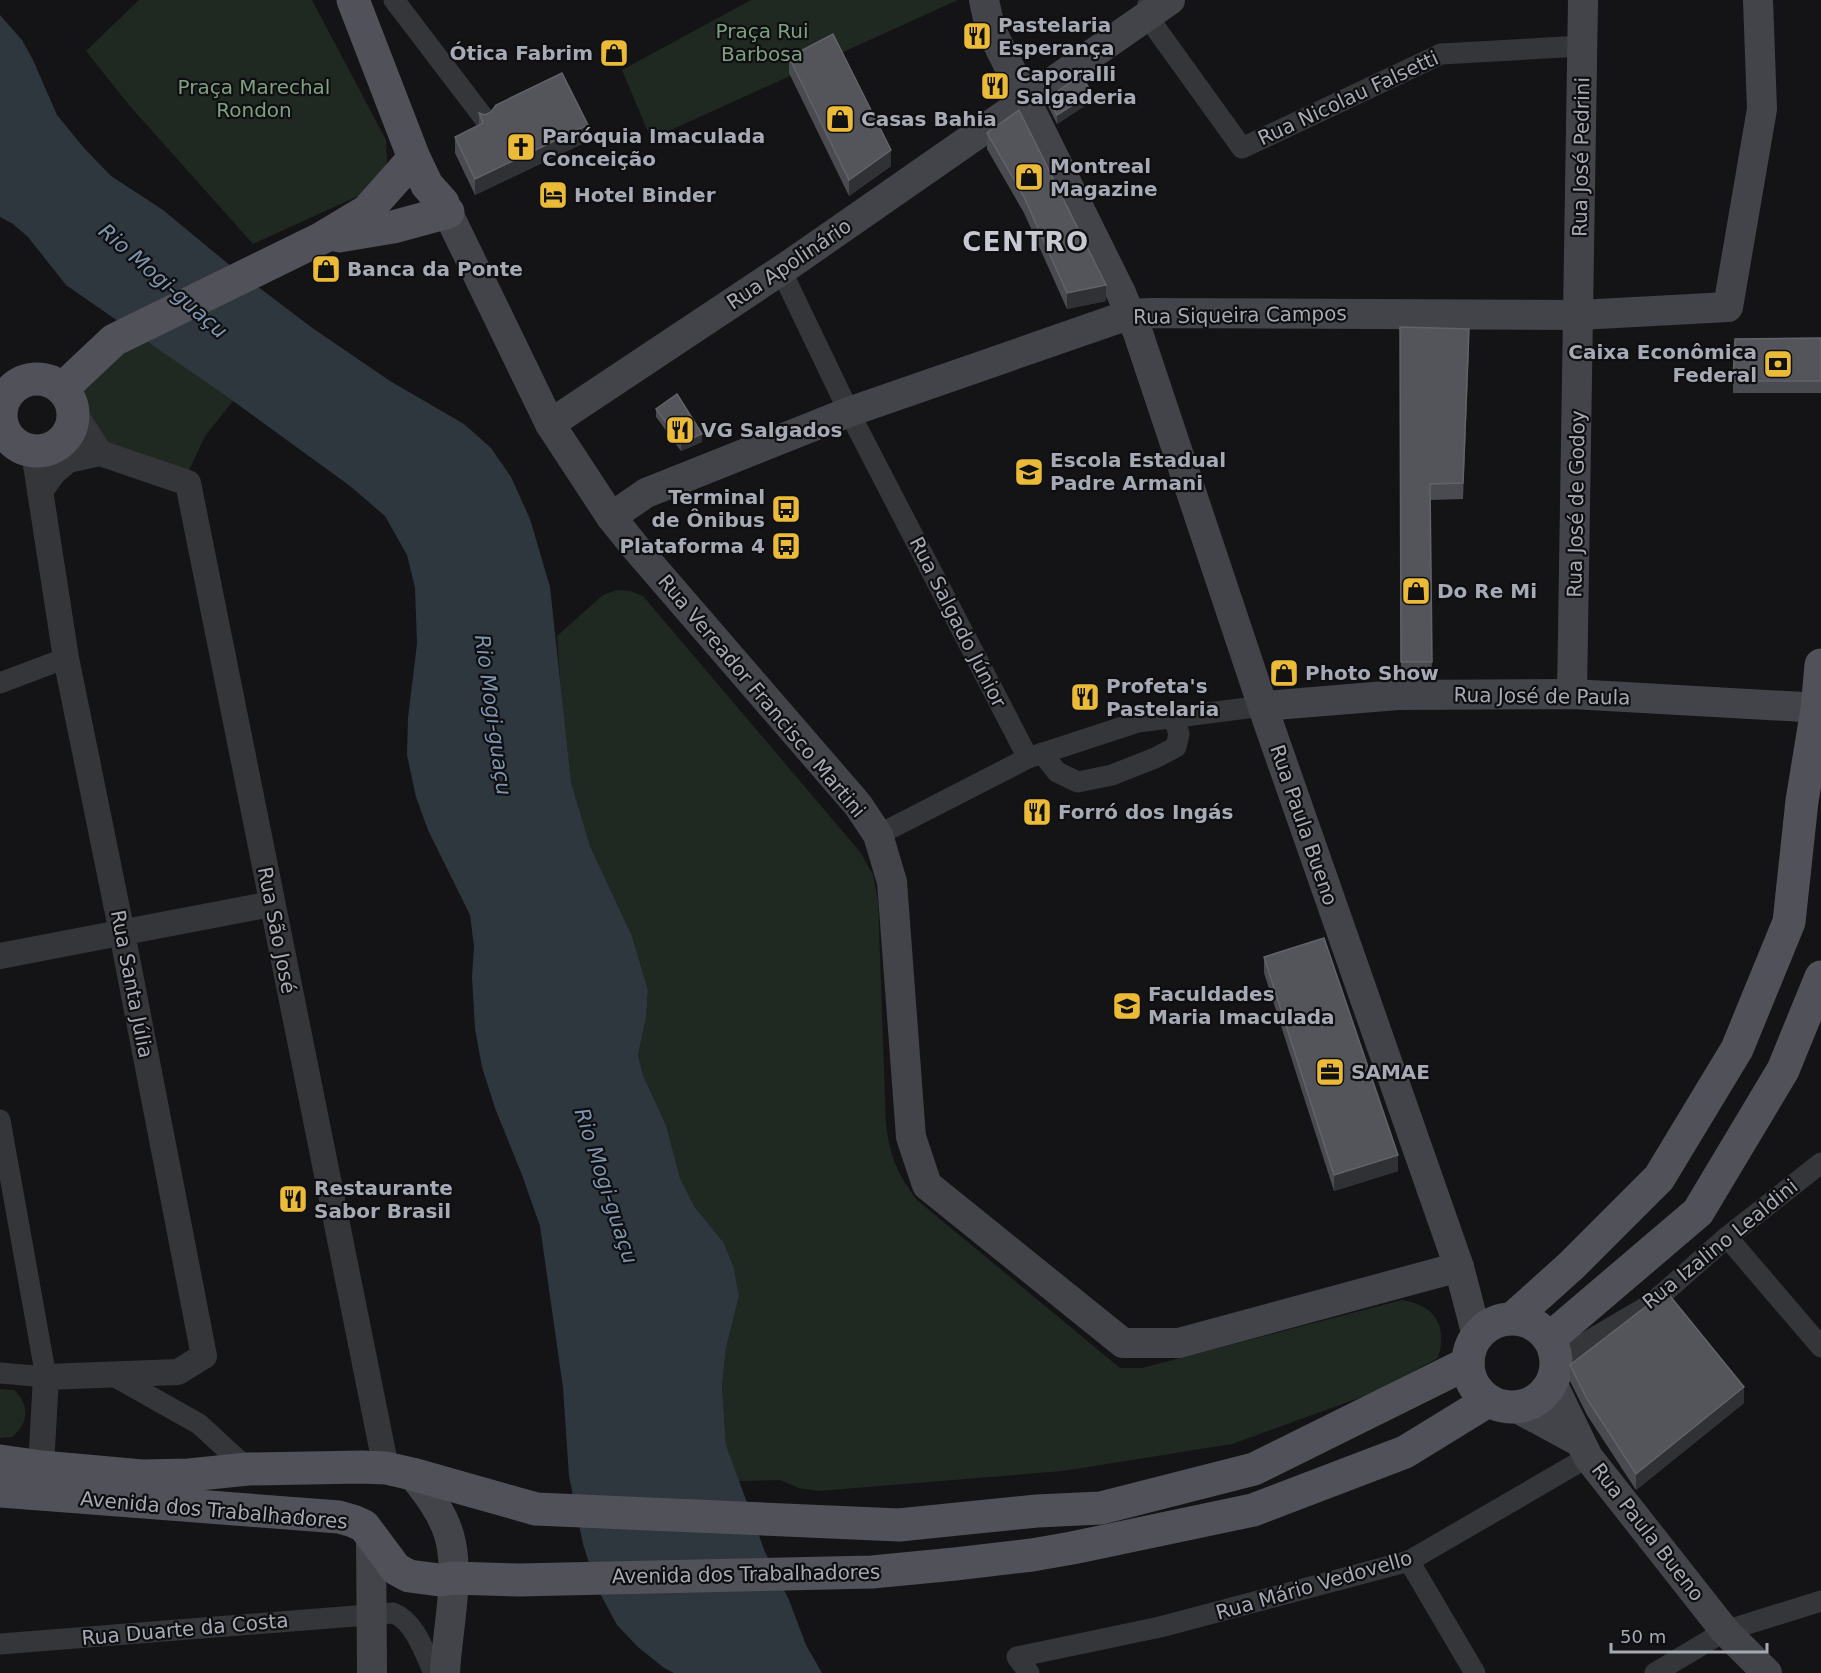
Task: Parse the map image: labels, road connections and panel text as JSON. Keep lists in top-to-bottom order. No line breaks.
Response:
{"streets":{"main road":["Rua José Pedrini","Rua Apolinário","Rua Siqueira Campos","Rua José de Godoy","Rua Vereador Francisco Martini","Rua José de Paula","Rua Paula Bueno","Avenida dos Trabalhadores"],"street":["Rua Nicolau Falsetti","Rua Salgado Júnior","Rua São José","Rua Santa Júlia","Rua Izalino Lealdini","Rua Mário Vedovello","Rua Duarte da Costa"]},"crossings":[["Rua Nicolau Falsetti","Rua José Pedrini"],["Rua Nicolau Falsetti","Rua Apolinário"],["Rua José Pedrini","Rua Siqueira Campos"],["Rua José Pedrini","Rua José de Godoy"],["Rua Apolinário","Rua Salgado Júnior"],["Rua Apolinário","Rua Vereador Francisco Martini"],["Rua Apolinário","Rua Paula Bueno"],["Rua Siqueira Campos","Rua José de Godoy"],["Rua Siqueira Campos","Rua Salgado Júnior"],["Rua Siqueira Campos","Rua Vereador Francisco Martini"],["Rua Siqueira Campos","Rua Paula Bueno"],["Rua José de Godoy","Rua José de Paula"],["Rua Vereador Francisco Martini","Rua Paula Bueno"],["Rua José de Paula","Rua Paula Bueno"],["Rua Paula Bueno","Rua Izalino Lealdini"],["Rua Paula Bueno","Avenida dos Trabalhadores"],["Rua Paula Bueno","Rua Mário Vedovello"],["Rua São José","Avenida dos Trabalhadores"],["Rua Izalino Lealdini","Avenida dos Trabalhadores"]],"districts":["CENTRO"],"water":["Rio Mogi-guaçu"],"parks":["Praça Rui Barbosa","Praça Marechal Rondon"],"places":{"restaurant":["Pastelaria Esperança","Caporalli Salgaderia","VG Salgados","Profeta's Pastelaria","Forró dos Ingás","Restaurante Sabor Brasil"],"shop":["Ótica Fabrim","Casas Bahia","Montreal Magazine","Banca da Ponte","Do Re Mi","Photo Show"],"church":["Paróquia Imaculada Conceição"],"hotel":["Hotel Binder"],"bank":["Caixa Econômica Federal"],"school or university":["Escola Estadual Padre Armani","Faculdades Maria Imaculada"],"bus stop":["Terminal de Ônibus","Plataforma 4"],"office":["SAMAE"]},"scale_bar":"50 m"}
